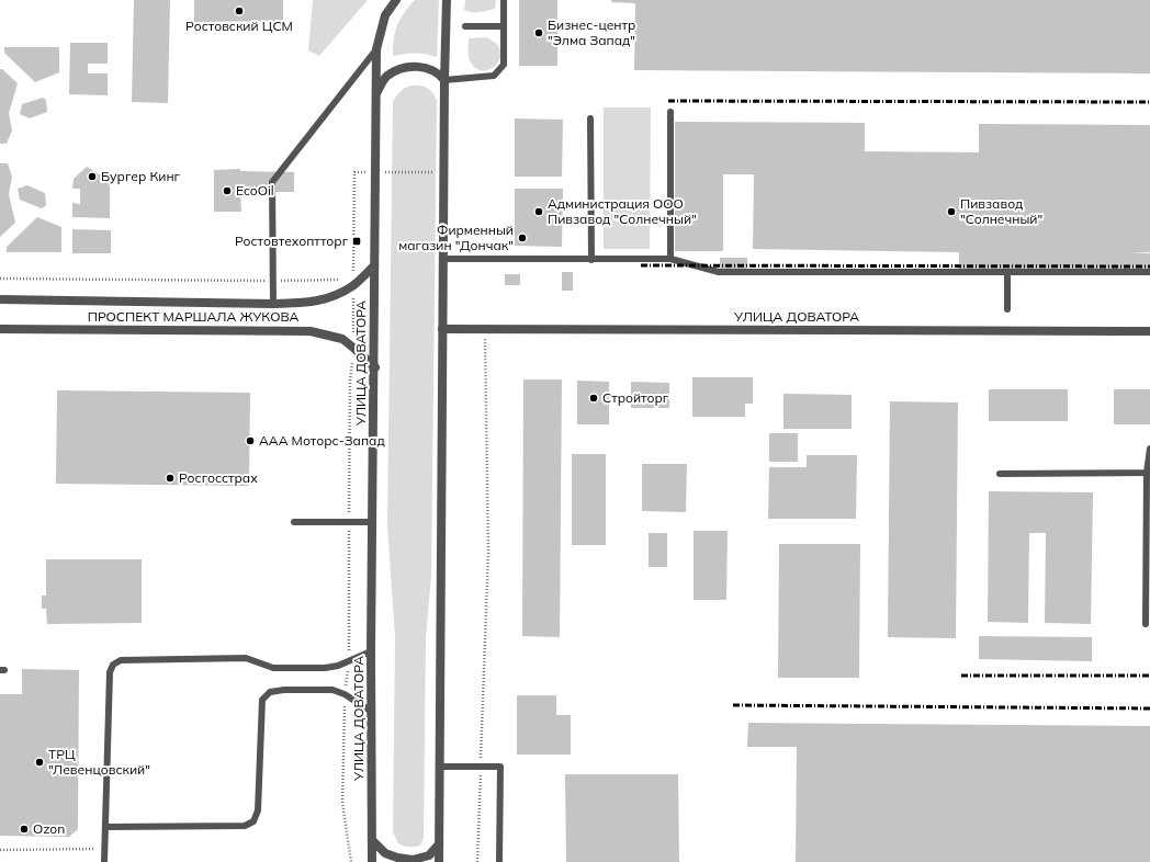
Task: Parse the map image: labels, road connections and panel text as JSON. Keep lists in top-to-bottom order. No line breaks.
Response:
{"streets":{"street":["ПРОСПЕКТ МАРШАЛА ЖУКОВА","УЛИЦА ДОВАТОРА"]},"crossings":[["ПРОСПЕКТ МАРШАЛА ЖУКОВА","УЛИЦА ДОВАТОРА"]],"places":{"other":["Ростовский ЦСМ","Бизнес-центр \"Элма Запад\"","Бургер Кинг","EcoOil","Администрация ООО Пивзавод \"Солнечный\"","Пивзавод \"Солнечный\"","Фирменный магазин \"Дончак\"","Стройторг","ААА Моторс-Запад","Росгосстрах","ТРЦ \"Левенцовский\"","Ozon"],"transit":["Ростовтехоптторг"]}}
